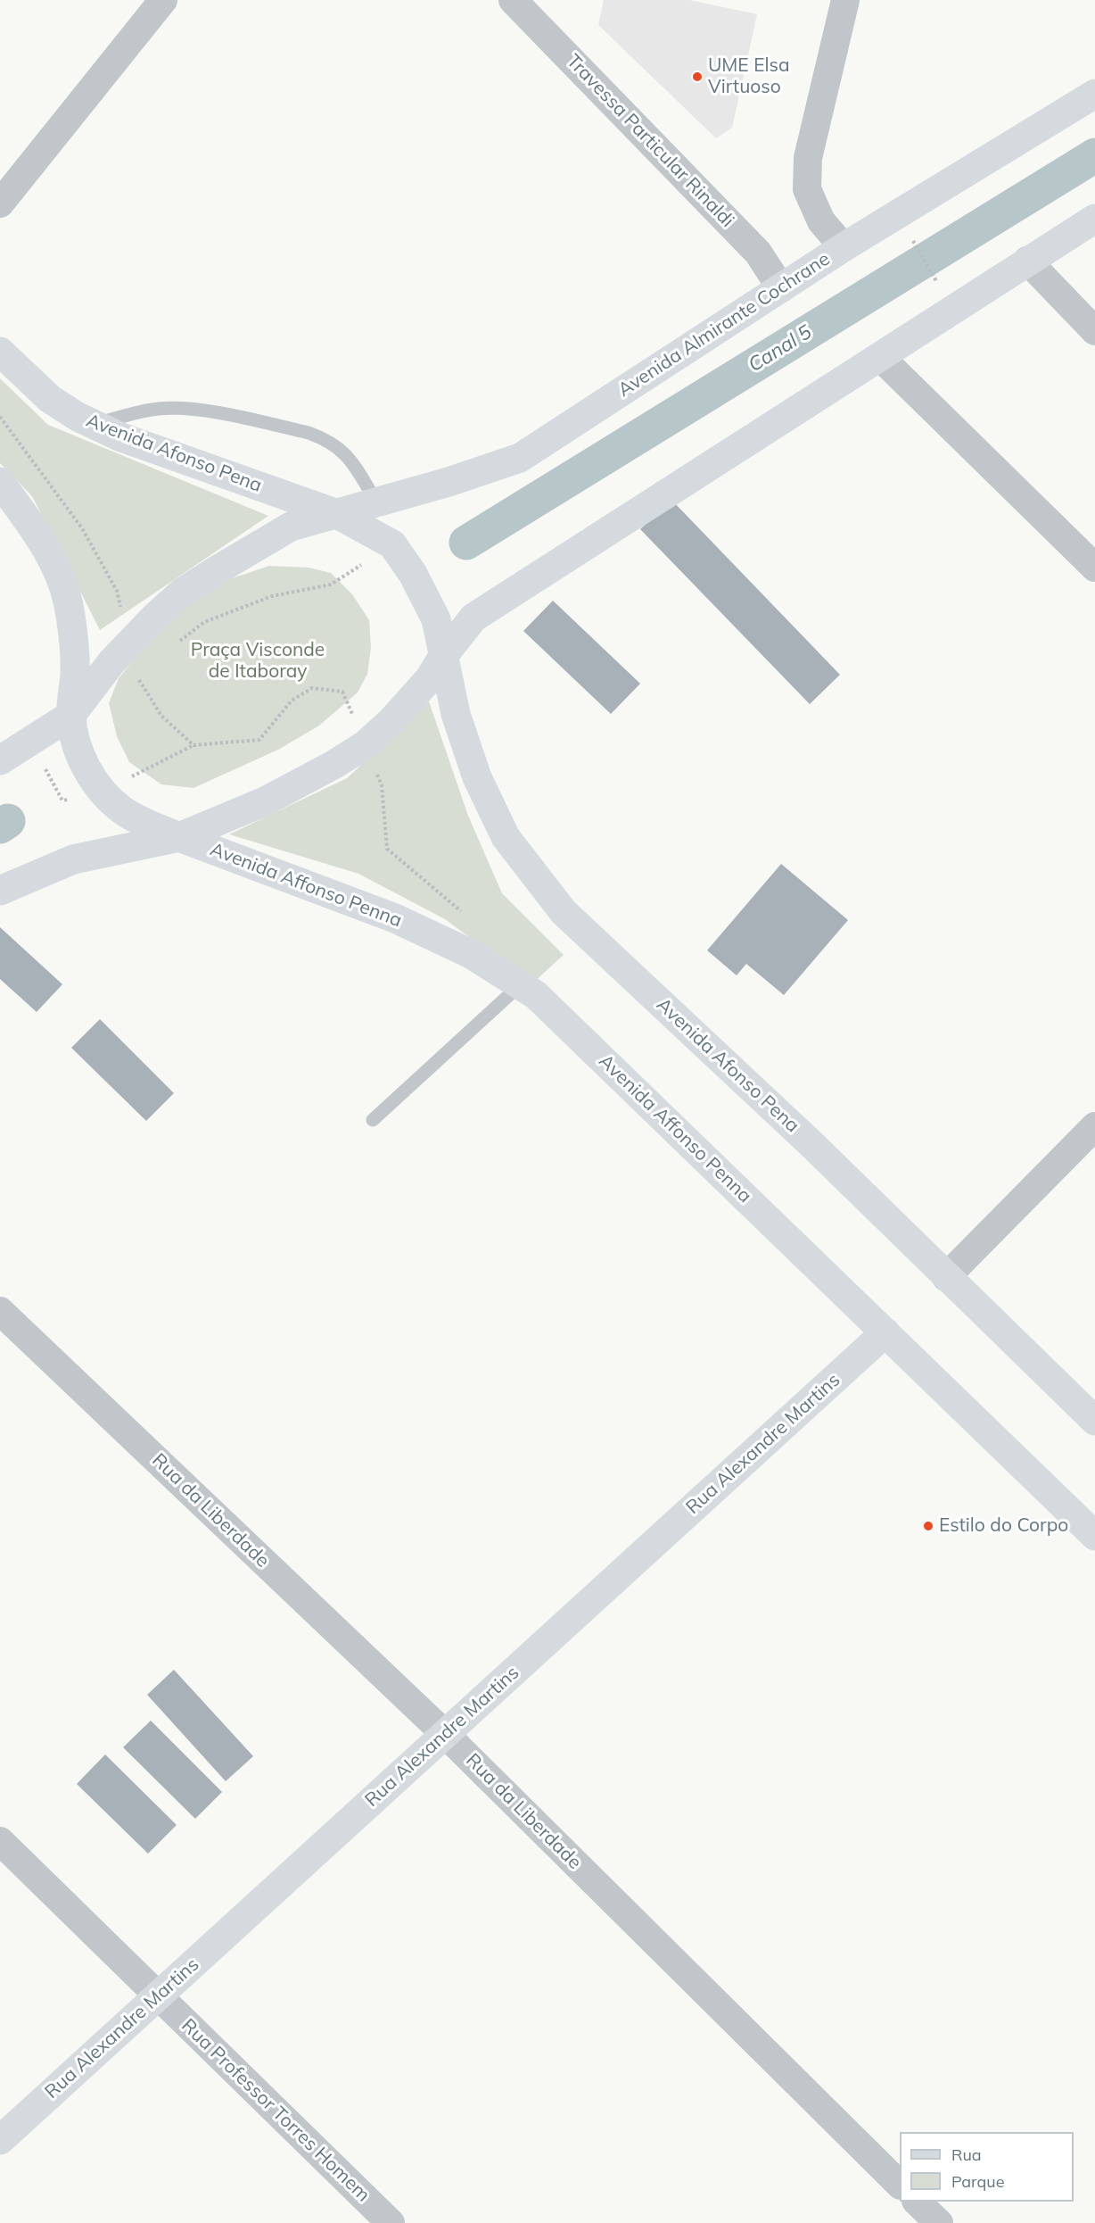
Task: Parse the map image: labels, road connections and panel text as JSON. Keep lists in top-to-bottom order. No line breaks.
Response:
{"streets":{"main road":["Avenida Almirante Cochrane","Avenida Afonso Pena","Avenida Affonso Penna","Rua Alexandre Martins"],"street":["Travessa Particular Rinaldi","Rua da Liberdade","Rua Professor Torres Homem"]},"crossings":[["Travessa Particular Rinaldi","Avenida Almirante Cochrane"],["Avenida Almirante Cochrane","Avenida Afonso Pena"],["Avenida Almirante Cochrane","Avenida Affonso Penna"],["Avenida Affonso Penna","Rua Alexandre Martins"],["Rua Alexandre Martins","Rua da Liberdade"],["Rua Alexandre Martins","Rua Professor Torres Homem"]],"water":["Canal 5"],"parks":["Praça Visconde de Itaboray"],"places":["UME Elsa Virtuoso","Estilo do Corpo"],"legend":["Rua","Parque"]}
